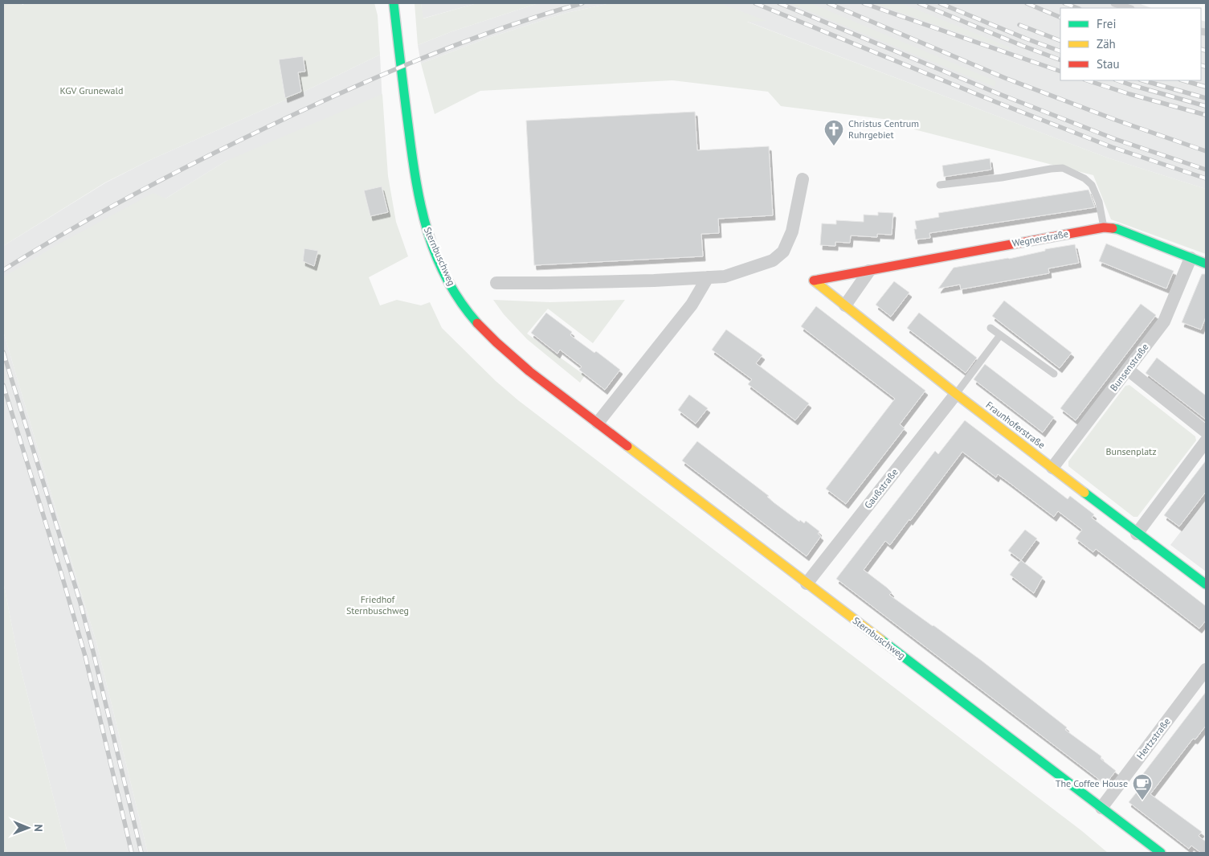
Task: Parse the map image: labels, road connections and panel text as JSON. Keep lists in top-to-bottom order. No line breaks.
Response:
{"streets":{"main road":["Wegnerstraße","Sternbuschweg","Fraunhoferstraße"],"street":["Bunsenstraße","Gaußstraße","Hertzstraße"]},"crossings":[["Wegnerstraße","Bunsenstraße"],["Wegnerstraße","Fraunhoferstraße"],["Sternbuschweg","Gaußstraße"],["Sternbuschweg","Hertzstraße"],["Bunsenstraße","Fraunhoferstraße"],["Fraunhoferstraße","Gaußstraße"]],"parks":["KGV Grunewald","Bunsenplatz","Friedhof Sternbuschweg"],"places":{"church":["Christus Centrum Ruhrgebiet"],"cafe":["The Coffee House"]},"legend":["Frei","Zäh","Stau"],"north":"right"}
